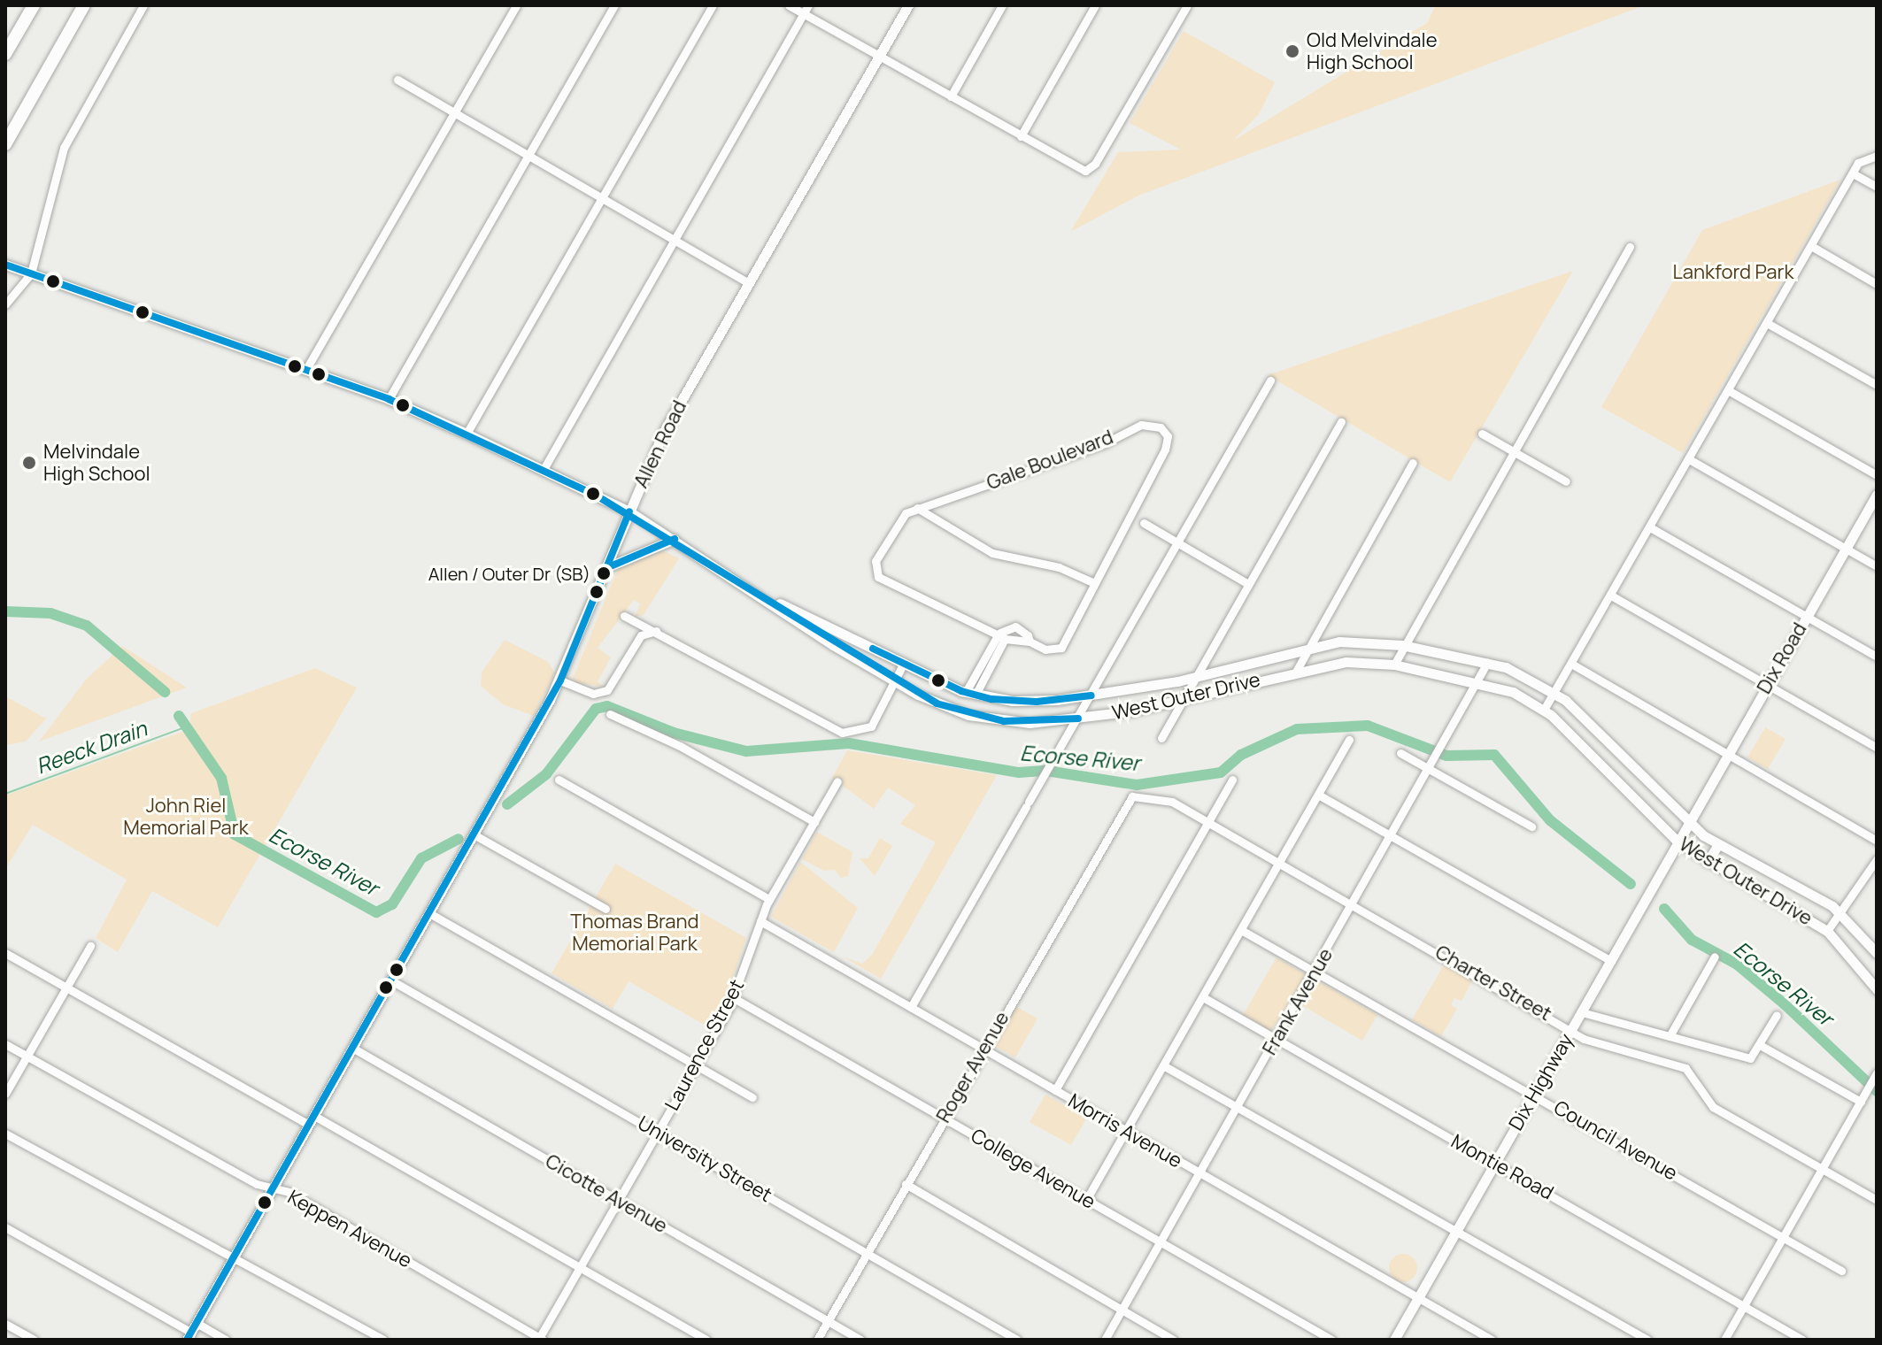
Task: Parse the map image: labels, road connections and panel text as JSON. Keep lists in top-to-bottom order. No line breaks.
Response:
{"streets":{"main road":["Allen Road","Dix Road","West Outer Drive","Dix Highway"],"street":["Gale Boulevard","Charter Street","Frank Avenue","Laurence Street","Roger Avenue","Morris Avenue","Council Avenue","University Street","Montie Road","College Avenue","Cicotte Avenue","Keppen Avenue"]},"crossings":[["Allen Road","University Street"],["Allen Road","Cicotte Avenue"],["Allen Road","Keppen Avenue"],["Dix Road","West Outer Drive"],["Dix Road","Dix Highway"],["West Outer Drive","Frank Avenue"],["West Outer Drive","Dix Highway"],["Charter Street","Frank Avenue"],["Charter Street","Roger Avenue"],["Charter Street","Dix Highway"],["Frank Avenue","Morris Avenue"],["Frank Avenue","Council Avenue"],["Frank Avenue","Montie Road"],["Frank Avenue","College Avenue"],["Laurence Street","Morris Avenue"],["Laurence Street","University Street"],["Laurence Street","College Avenue"],["Laurence Street","Cicotte Avenue"],["Laurence Street","Keppen Avenue"],["Roger Avenue","Morris Avenue"],["Roger Avenue","University Street"],["Roger Avenue","College Avenue"],["Roger Avenue","Cicotte Avenue"],["Dix Highway","Morris Avenue"],["Dix Highway","Council Avenue"],["Dix Highway","Montie Road"]],"water":["Reeck Drain","Ecorse River"],"parks":["Lankford Park","John Riel Memorial Park","Thomas Brand Memorial Park"],"places":["Old Melvindale High School","Melvindale High School","Allen / Outer Dr (SB)"]}
